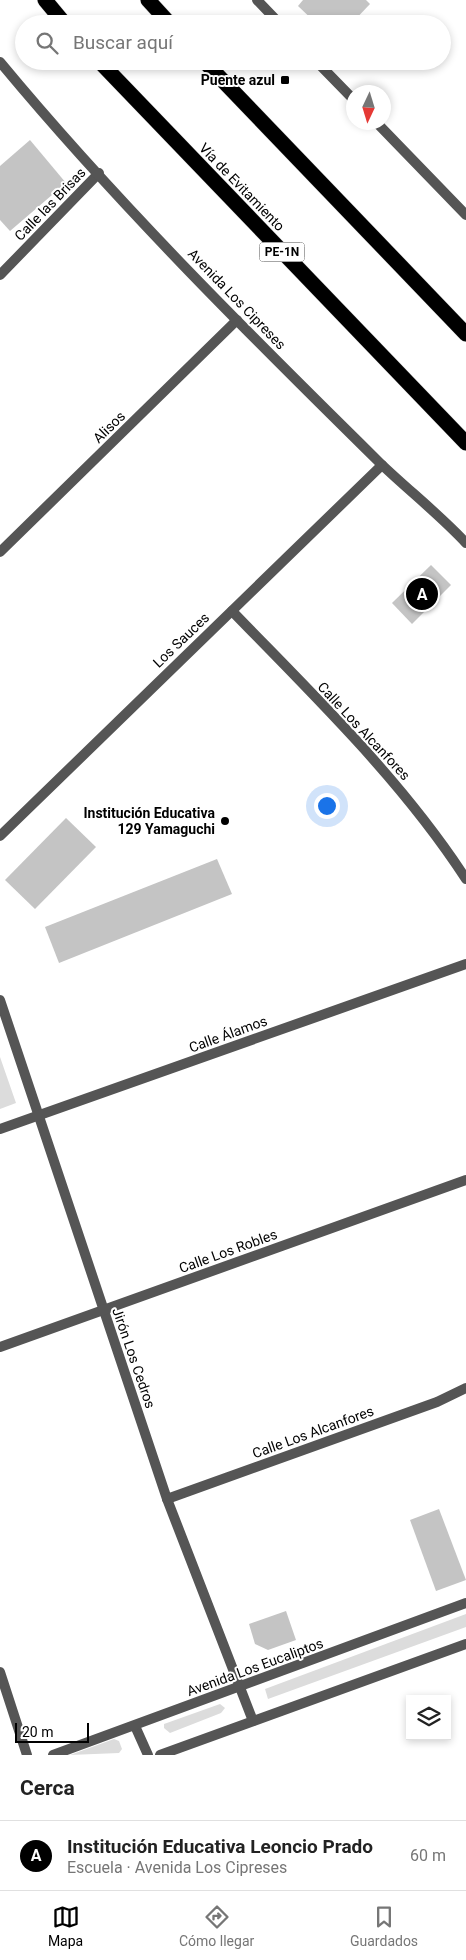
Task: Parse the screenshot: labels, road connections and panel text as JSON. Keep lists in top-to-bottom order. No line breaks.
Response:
{"streets":{"highway":["Vía de Evitamiento","PE-1N"],"street":["Calle las Brisas","Avenida Los Cipreses","Alisos","Los Sauces","Calle Los Alcanfores","Calle Álamos","Calle Los Robles","Jirón Los Cedros","Avenida Los Eucaliptos"]},"crossings":[["Calle las Brisas","Avenida Los Cipreses"],["Avenida Los Cipreses","Alisos"],["Avenida Los Cipreses","Los Sauces"],["Los Sauces","Calle Los Alcanfores"],["Calle Los Alcanfores","Jirón Los Cedros"],["Calle Álamos","Jirón Los Cedros"],["Calle Los Robles","Jirón Los Cedros"],["Jirón Los Cedros","Avenida Los Eucaliptos"]],"places":{"transit":["Puente azul"],"other":["Institución Educativa 129 Yamaguchi"]},"scale_bar":"20 m","north":"bottom","page":{"search":"Buscar aquí","pins":"A","scale":"20 m","heading":"Cerca","list":[{"mark":"A","name":"Institución Educativa Leoncio Prado","note":"Escuela · Avenida Los Cipreses","value":"60 m"}],"nav":["Mapa","Cómo llegar","Guardados"]}}
